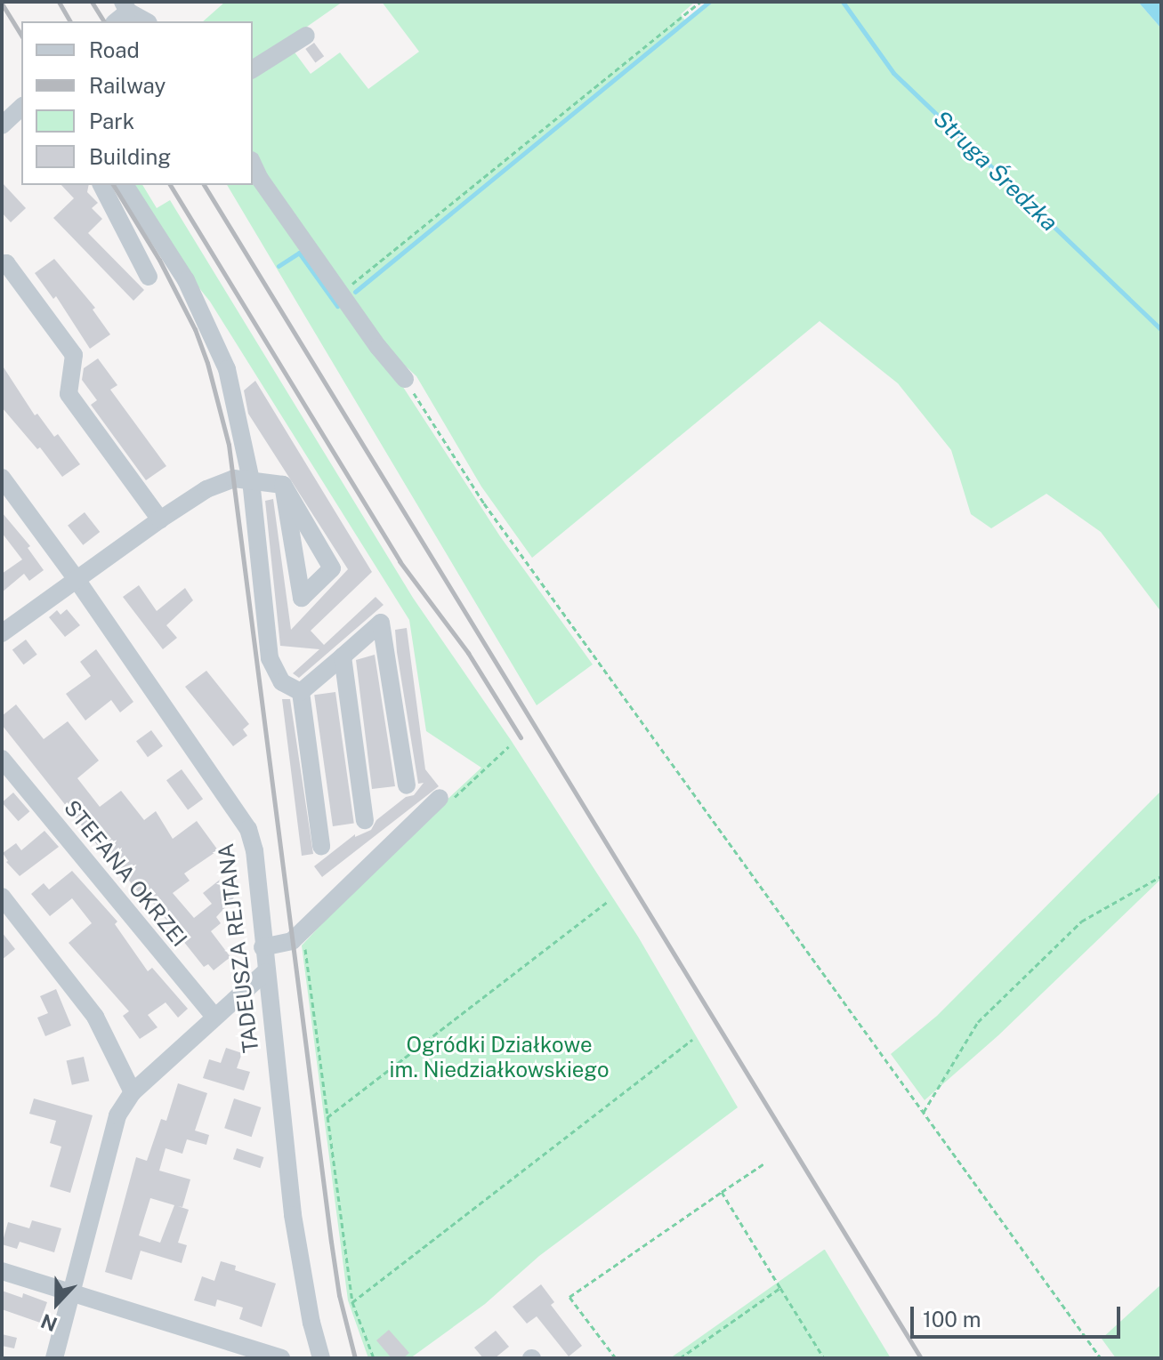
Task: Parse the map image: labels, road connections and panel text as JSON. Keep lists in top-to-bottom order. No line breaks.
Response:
{"streets":{"street":["STEFANA OKRZEI","TADEUSZA REJTANA"]},"water":["Struga Średzka"],"parks":["Ogródki Działkowe im. Niedziałkowskiego"],"legend":["Road","Railway","Park","Building"],"scale_bar":"100 m","north":"bottom"}
